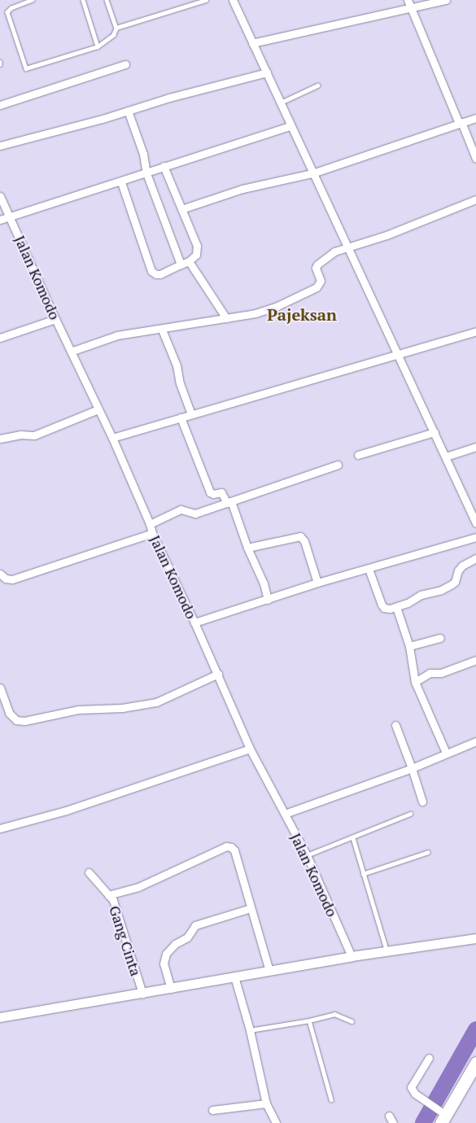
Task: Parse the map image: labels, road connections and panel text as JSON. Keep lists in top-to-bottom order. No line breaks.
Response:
{"streets":{"street":["Jalan Komodo","Gang Cinta"]},"districts":["Pajeksan"]}
